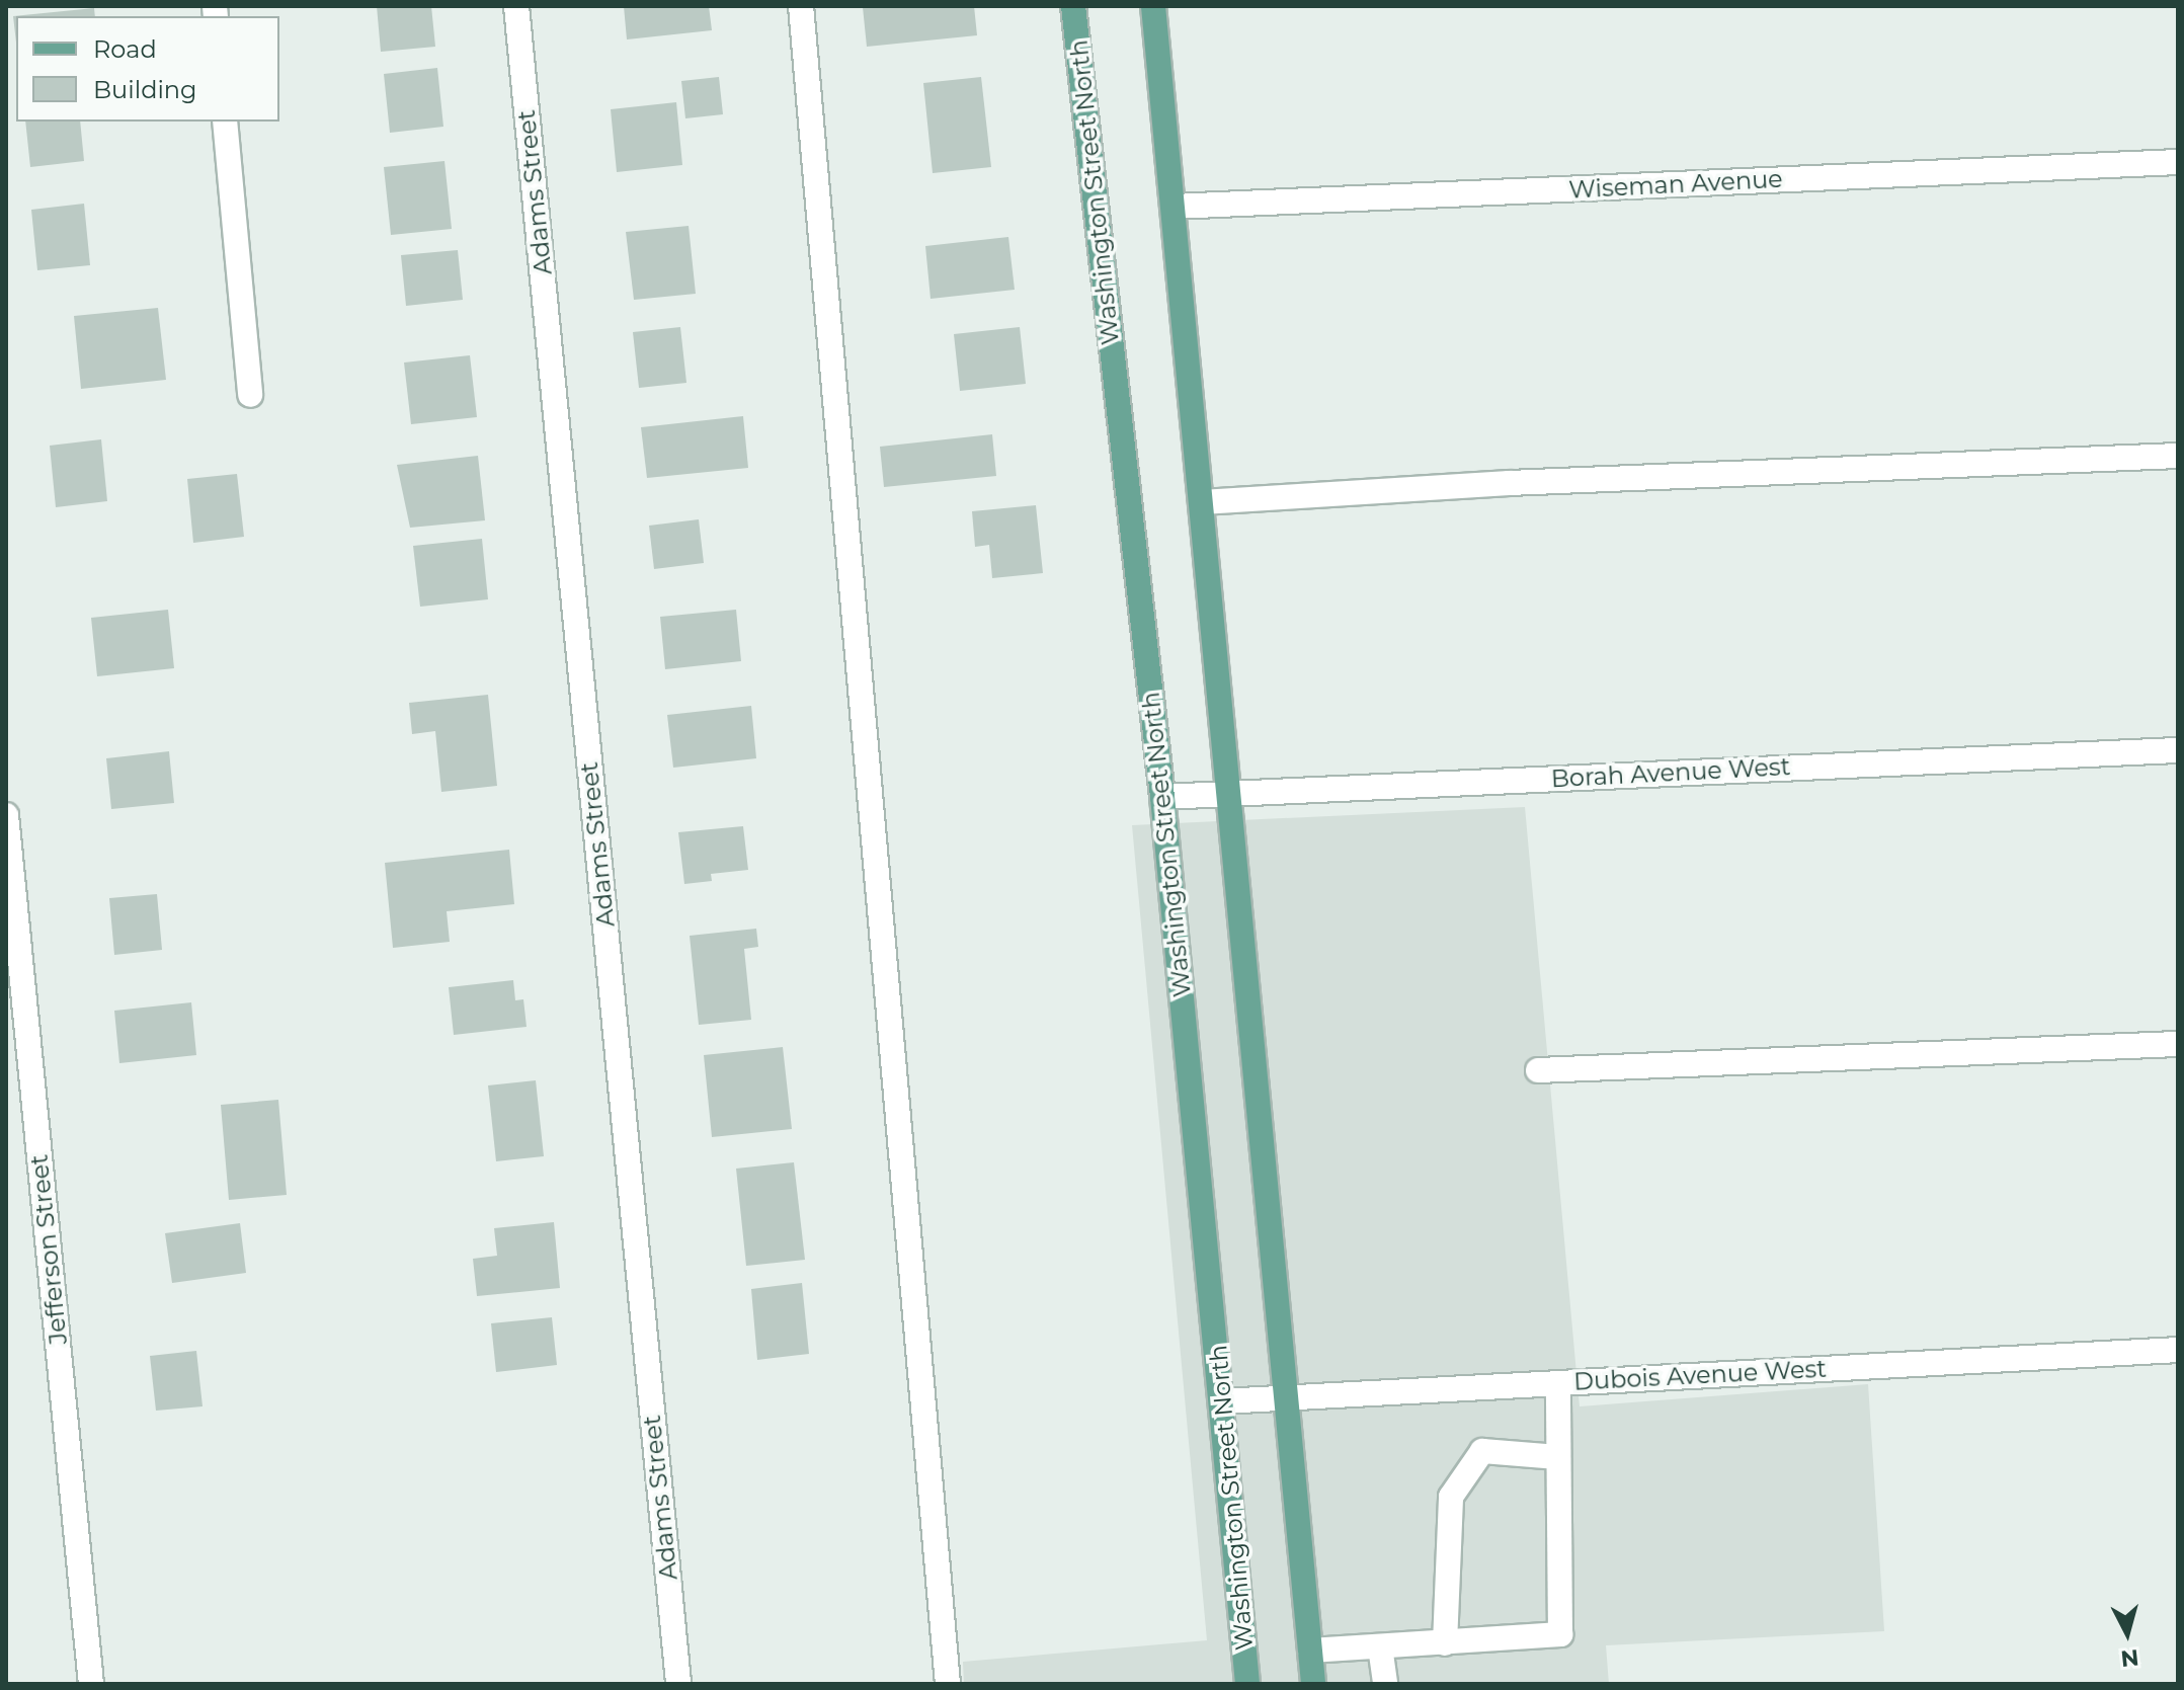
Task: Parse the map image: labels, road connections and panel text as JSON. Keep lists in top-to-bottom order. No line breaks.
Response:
{"streets":{"main road":["Washington Street North"],"street":["Wiseman Avenue","Adams Street","Borah Avenue West","Jefferson Street","Dubois Avenue West"]},"crossings":[["Washington Street North","Borah Avenue West"],["Washington Street North","Dubois Avenue West"]],"legend":["Road","Building"],"north":"bottom"}
